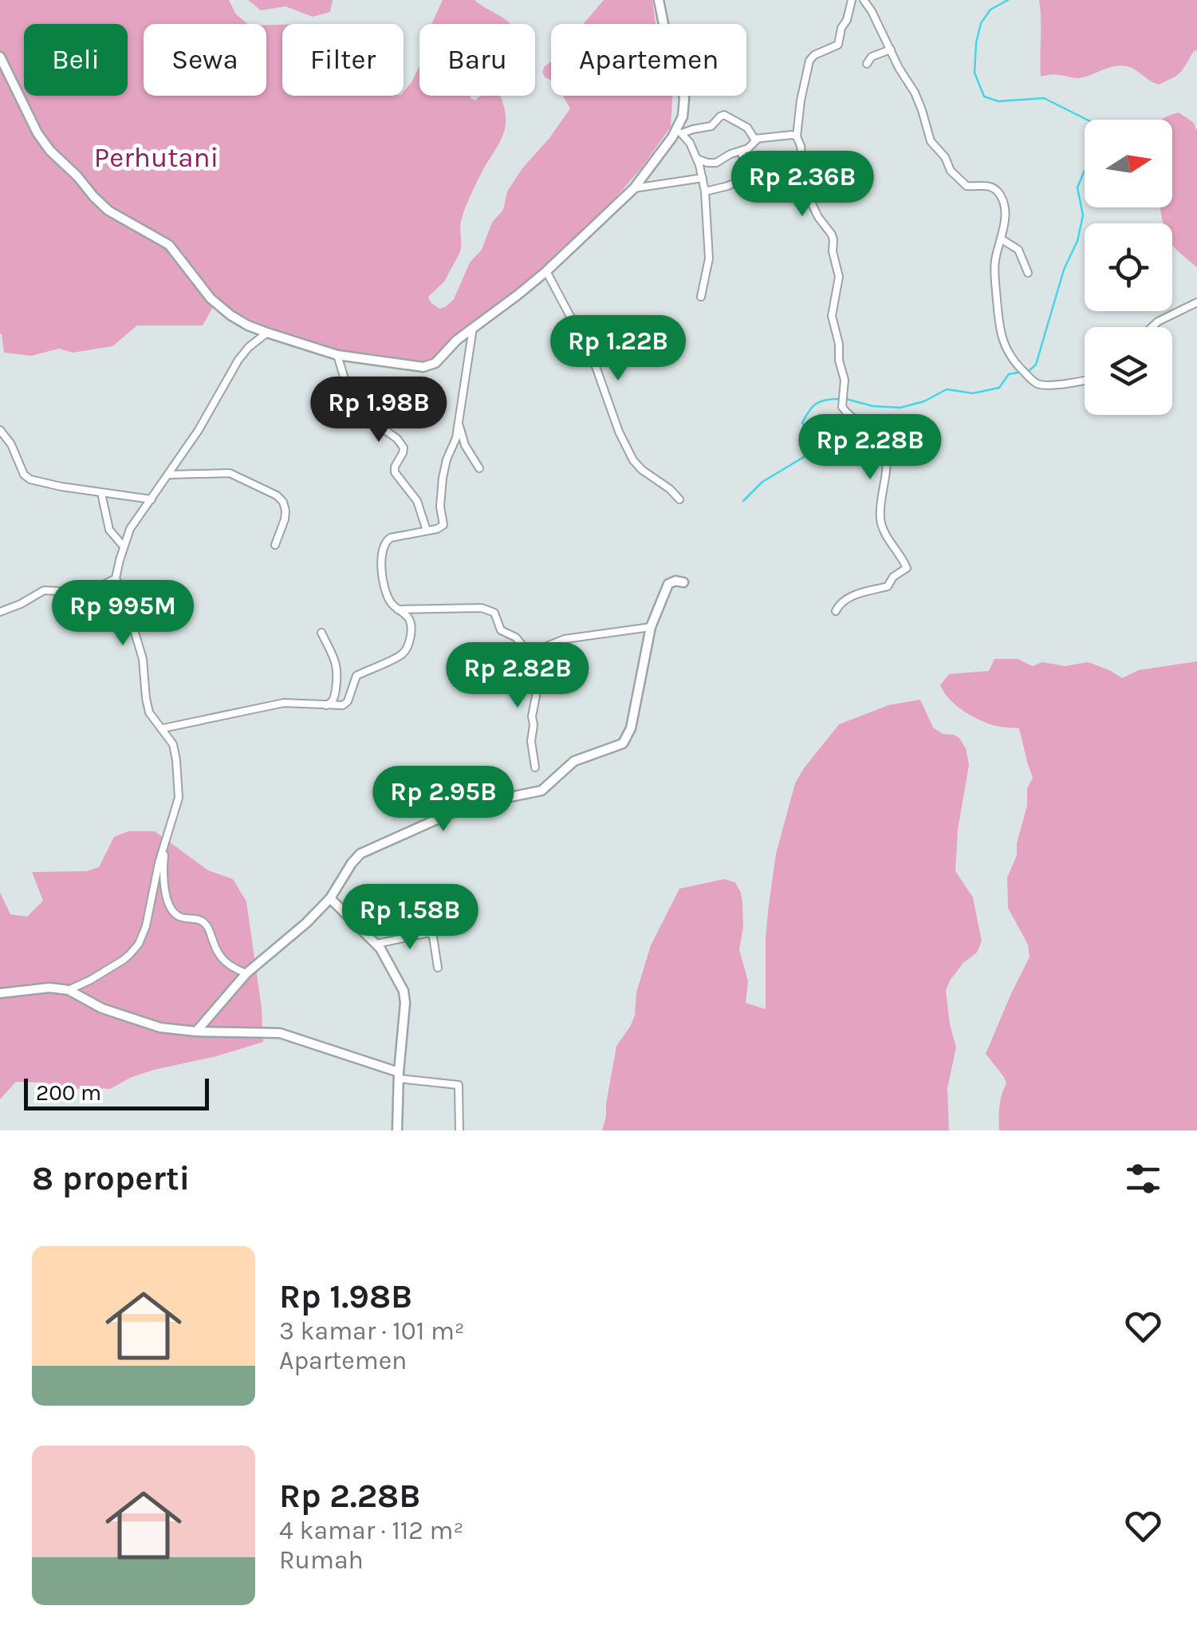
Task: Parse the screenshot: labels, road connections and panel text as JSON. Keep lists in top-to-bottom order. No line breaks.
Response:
{"parks":["Perhutani"],"scale_bar":"200 m","north":"right","page":{"chip":["Beli","Sewa","Filter","Baru","Apartemen"],"price":["Rp 2.36B","Rp 1.22B","Rp 1.98B","Rp 2.28B","Rp 995M","Rp 2.82B","Rp 2.95B","Rp 1.58B"],"scale":"200 m","heading":"8 properti","list":[{"name":"Rp 1.98B","note":"3 kamar · 101 m² · Apartemen"},{"name":"Rp 2.28B","note":"4 kamar · 112 m² · Rumah"}]}}
